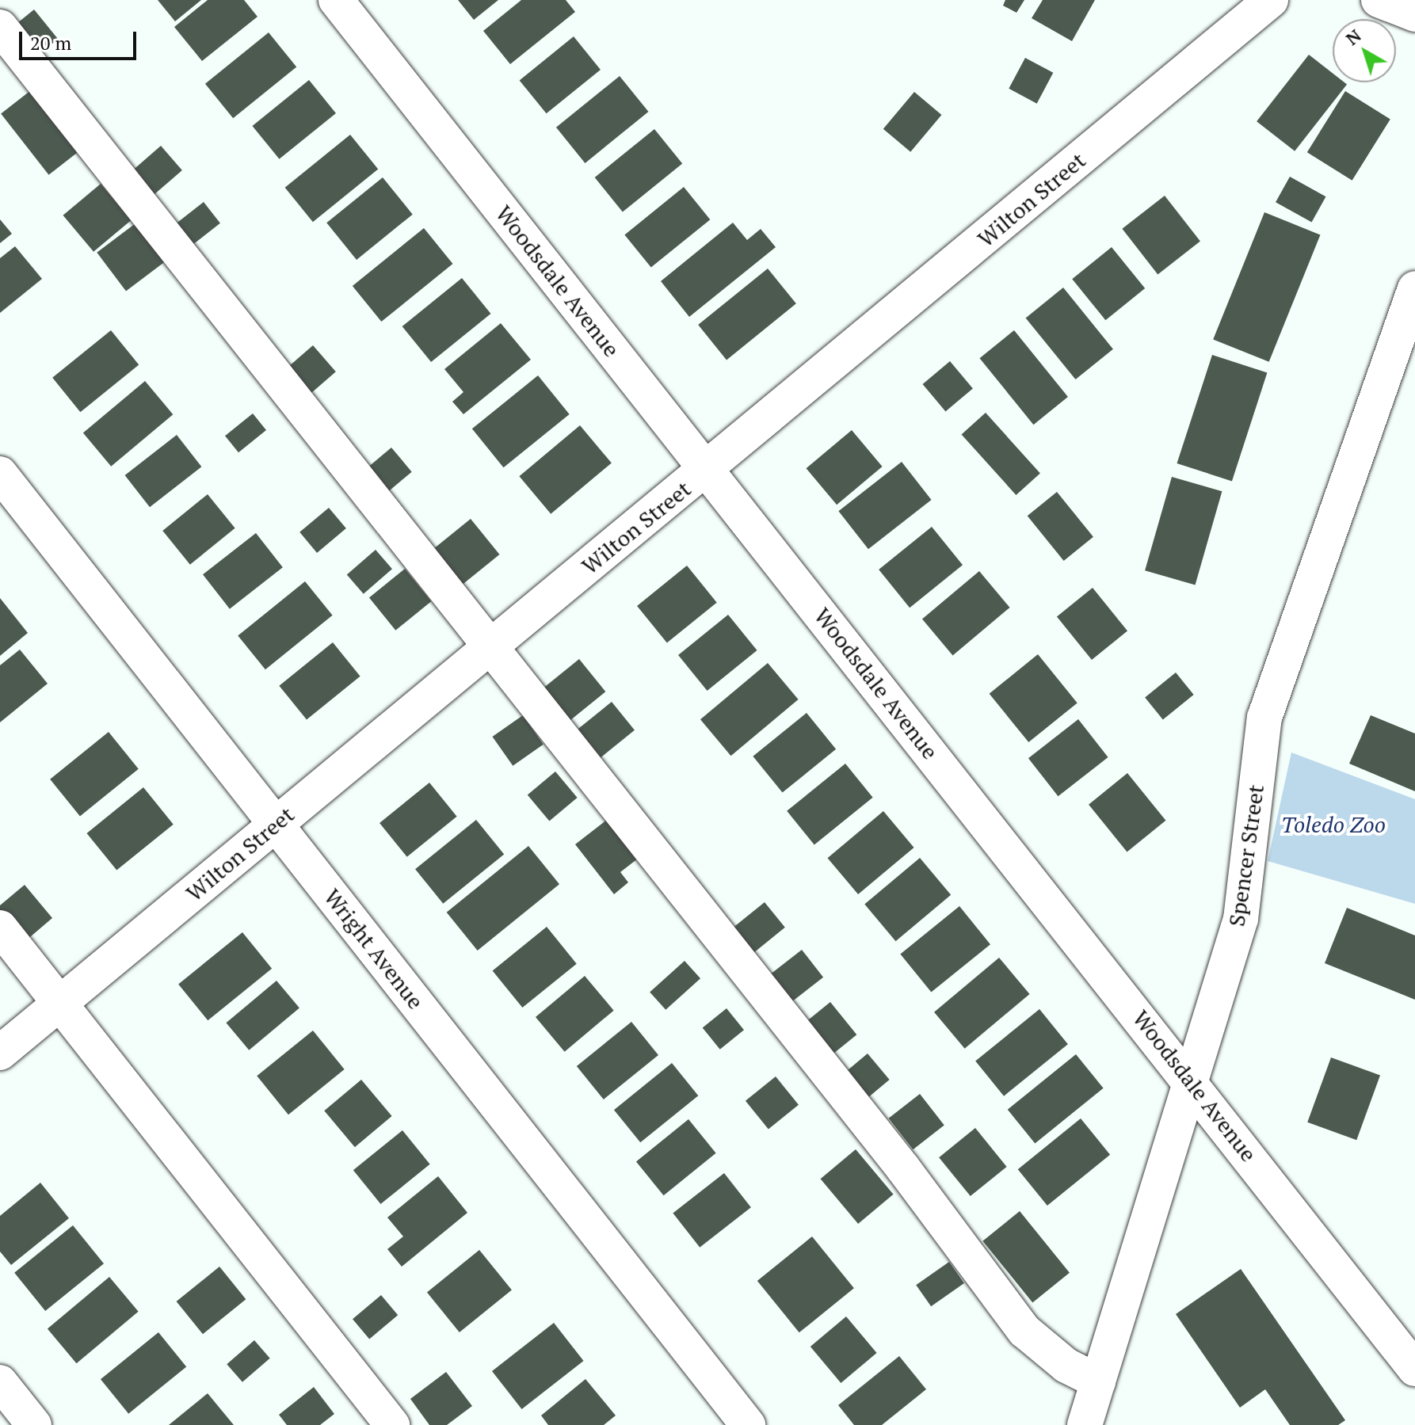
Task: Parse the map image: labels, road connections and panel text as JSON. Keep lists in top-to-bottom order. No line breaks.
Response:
{"streets":{"street":["Wilton Street","Woodsdale Avenue","Spencer Street","Wright Avenue"]},"crossings":[["Wilton Street","Woodsdale Avenue"],["Wilton Street","Wright Avenue"],["Woodsdale Avenue","Spencer Street"]],"parks":["Toledo Zoo"],"scale_bar":"20 m","north":"top left"}
